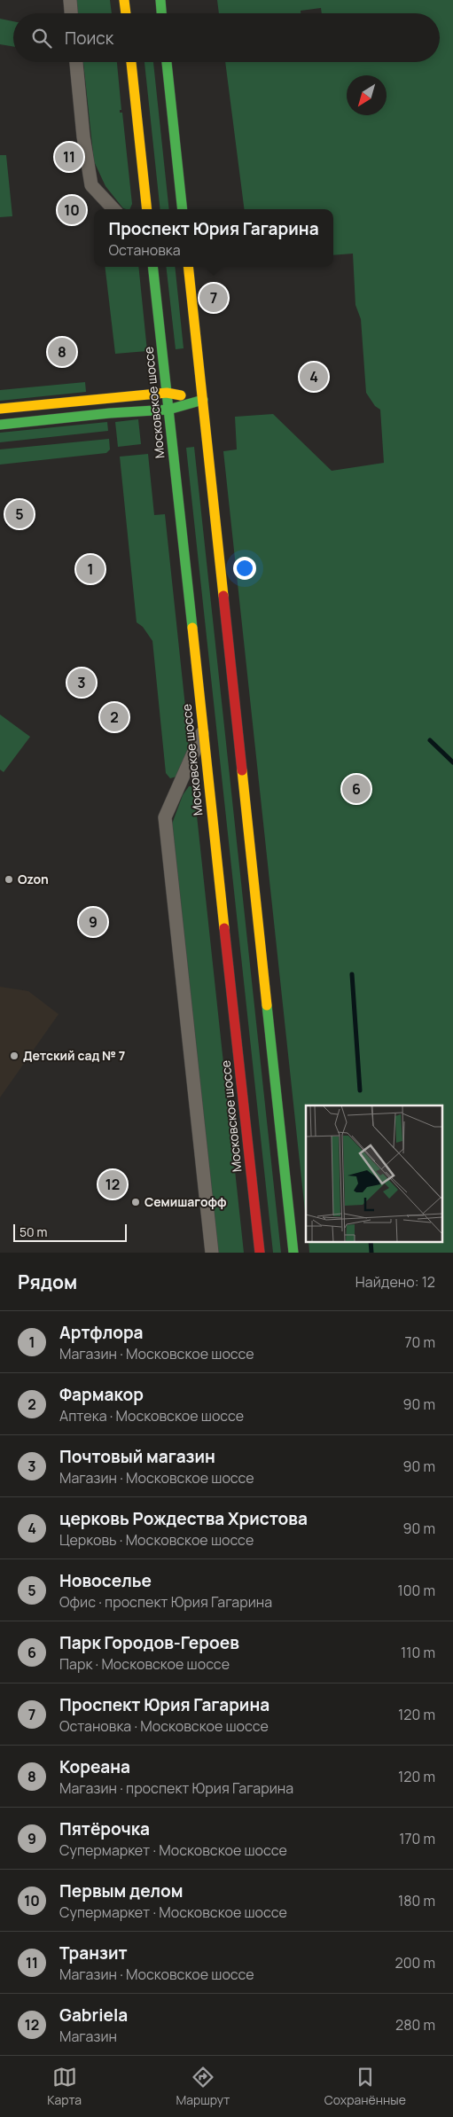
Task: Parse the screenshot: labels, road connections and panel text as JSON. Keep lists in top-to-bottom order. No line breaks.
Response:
{"streets":{"main road":["Московское шоссе"]},"places":["Ozon","Детский сад № 7","Семишагофф"],"scale_bar":"50 m","north":"bottom left","page":{"search":"Поиск","pins":["11","10","7","8","4","5","1","3","2","6","9","12"],"popup":["Проспект Юрия Гагарина","Остановка"],"scale":"50 m","heading":["Рядом","Найдено: 12"],"list":[{"mark":"1","name":"Артфлора","note":"Магазин · Московское шоссе","value":"70 m"},{"mark":"2","name":"Фармакор","note":"Аптека · Московское шоссе","value":"90 m"},{"mark":"3","name":"Почтовый магазин","note":"Магазин · Московское шоссе","value":"90 m"},{"mark":"4","name":"церковь Рождества Христова","note":"Церковь · Московское шоссе","value":"90 m"},{"mark":"5","name":"Новоселье","note":"Офис · проспект Юрия Гагарина","value":"100 m"},{"mark":"6","name":"Парк Городов-Героев","note":"Парк · Московское шоссе","value":"110 m"},{"mark":"7","name":"Проспект Юрия Гагарина","note":"Остановка · Московское шоссе","value":"120 m"},{"mark":"8","name":"Кореана","note":"Магазин · проспект Юрия Гагарина","value":"120 m"},{"mark":"9","name":"Пятёрочка","note":"Супермаркет · Московское шоссе","value":"170 m"},{"mark":"10","name":"Первым делом","note":"Супермаркет · Московское шоссе","value":"180 m"},{"mark":"11","name":"Транзит","note":"Магазин · Московское шоссе","value":"200 m"},{"mark":"12","name":"Gabriela","note":"Магазин","value":"280 m"}],"nav":["Карта","Маршрут","Сохранённые"]}}
